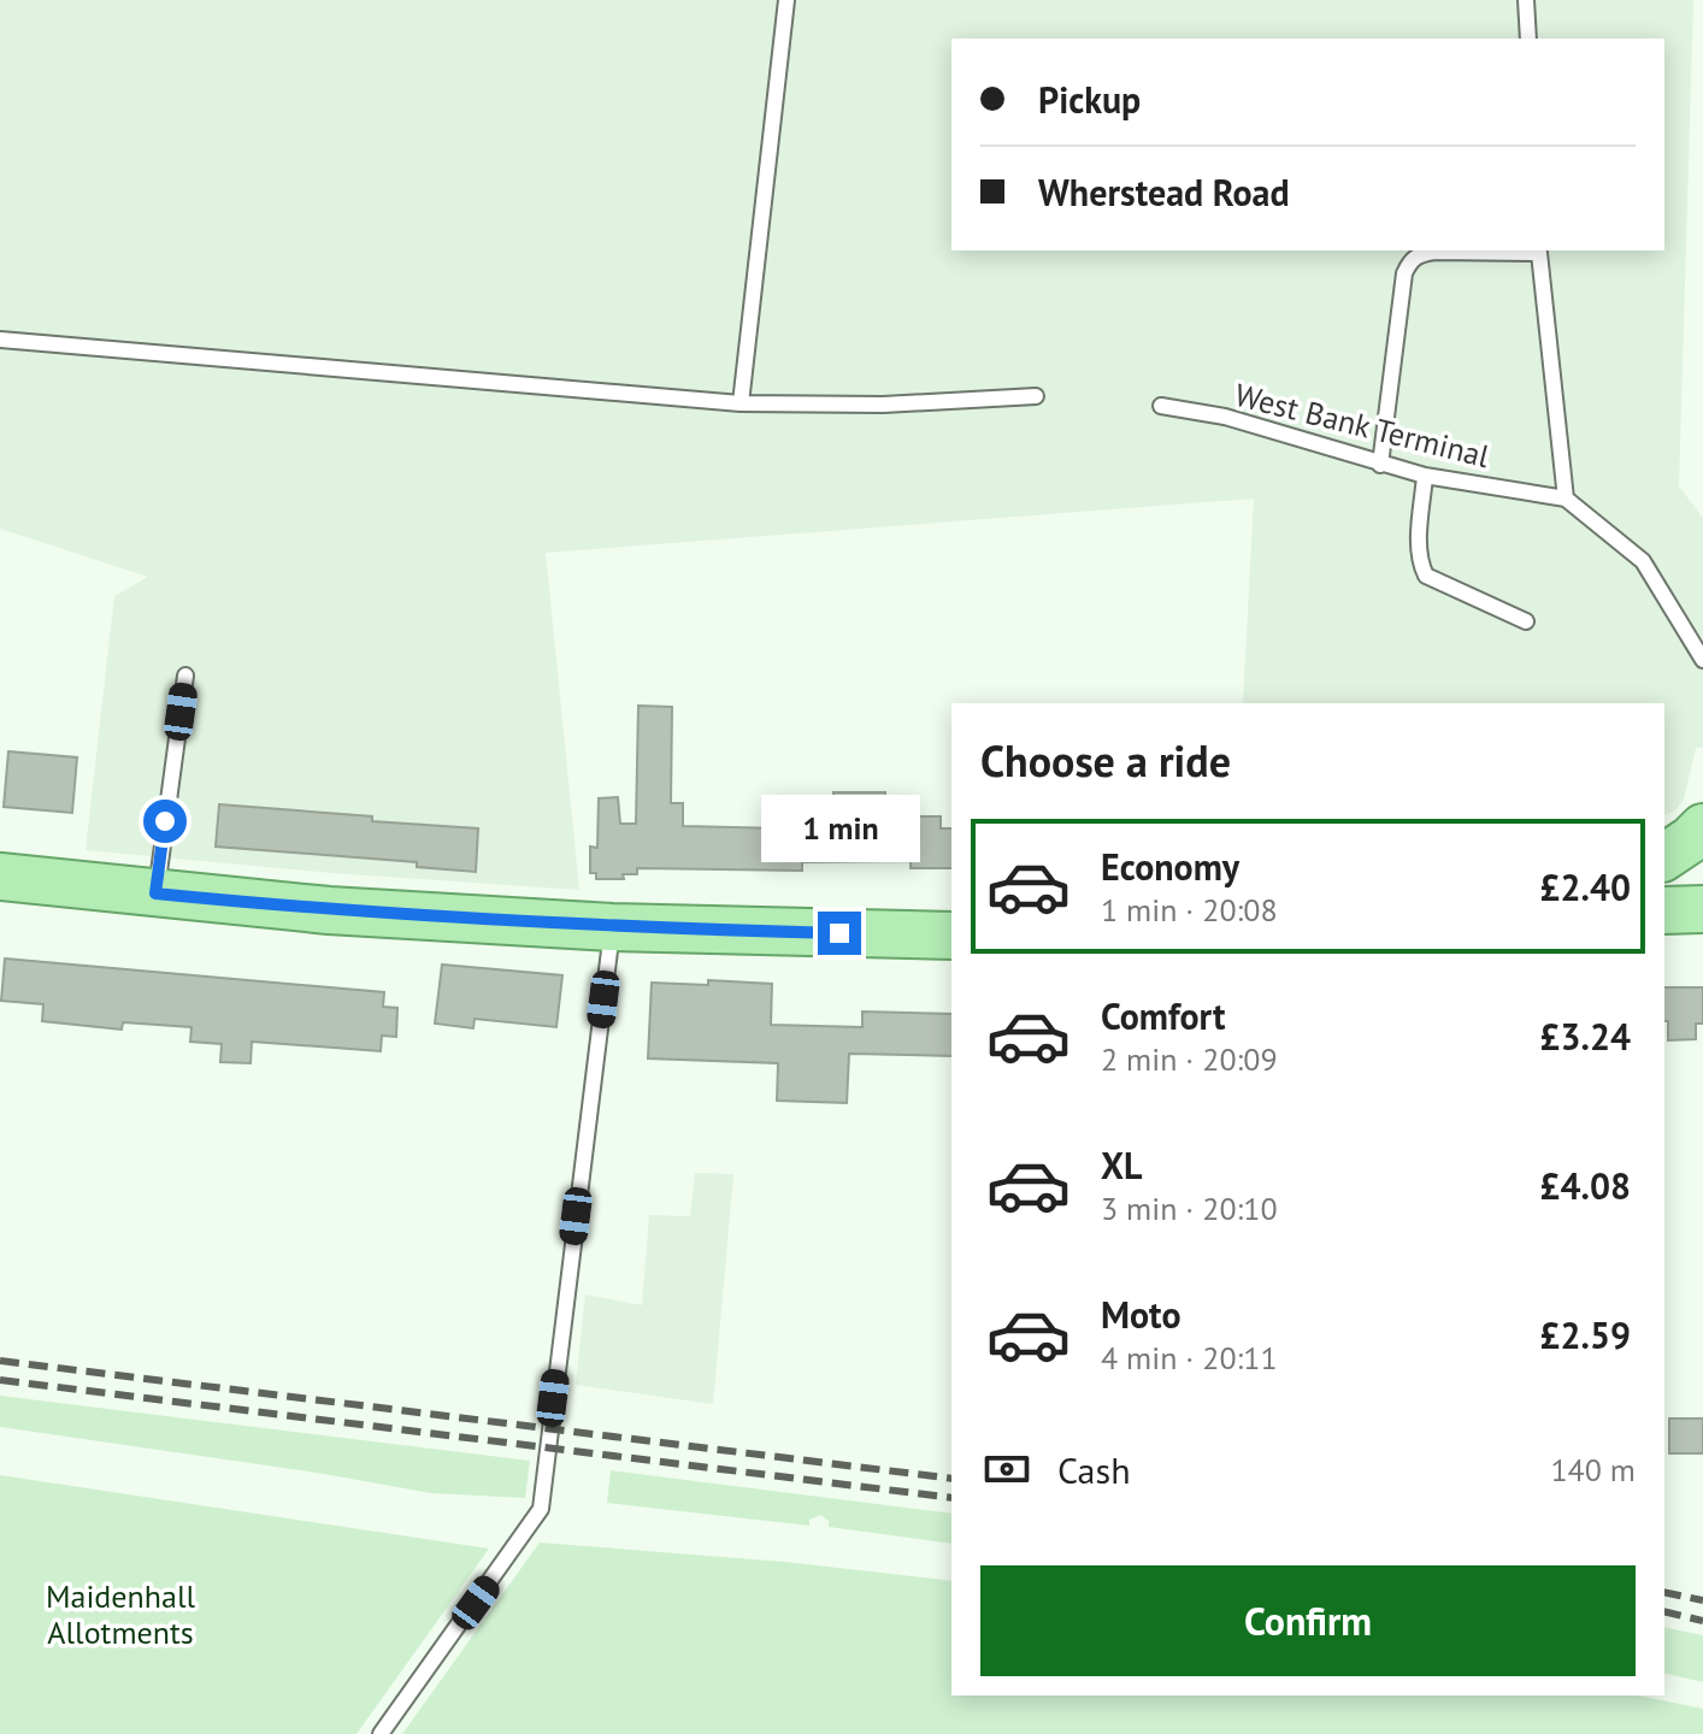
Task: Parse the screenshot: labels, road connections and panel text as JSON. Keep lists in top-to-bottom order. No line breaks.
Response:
{"streets":{"lane":["West Bank Terminal"]},"parks":["Maidenhall Allotments"],"page":{"banner":["Pickup","Wherstead Road"],"heading":"Choose a ride","bubble":"1 min","list":[{"name":"Economy","note":"1 min · 20:08","value":"£2.40"},{"name":"Comfort","note":"2 min · 20:09","value":"£3.24"},{"name":"XL","note":"3 min · 20:10","value":"£4.08"},{"name":"Moto","note":"4 min · 20:11","value":"£2.59"}],"pay":["Cash","140 m"],"buttons":"Confirm"}}
